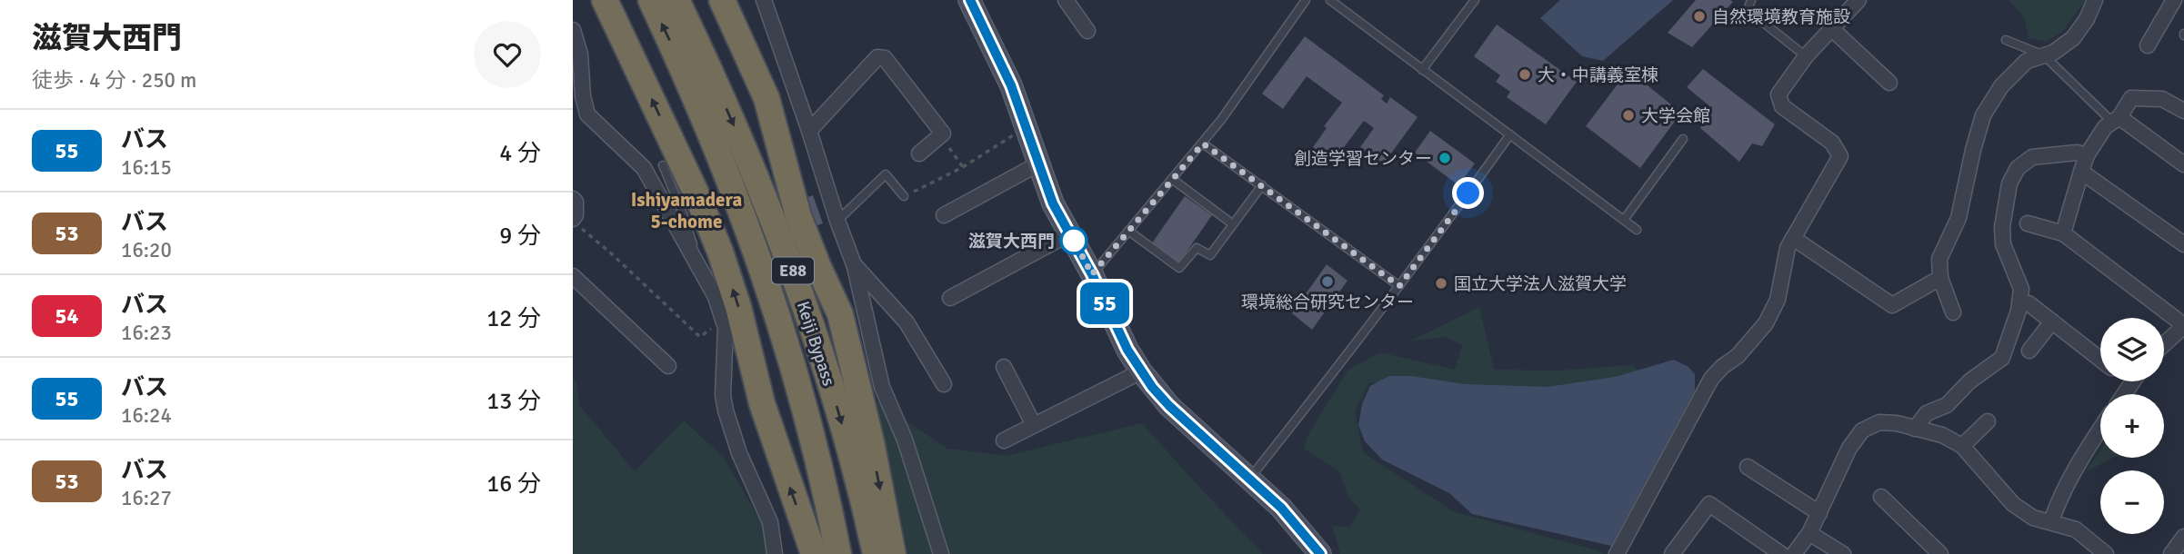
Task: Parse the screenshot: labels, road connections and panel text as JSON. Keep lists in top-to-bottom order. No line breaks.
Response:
{"streets":{"highway":["E88","Keiji Bypass"]},"districts":["Ishiyamadera 5-chome"],"places":["自然環境教育施設","大・中講義室棟","大学会館","創造学習センター","滋賀大西門","環境総合研究センター","国立大学法人滋賀大学"],"lines":["bus line 55"],"page":{"heading":["滋賀大西門","徒歩 · 4 分 · 250 m"],"on_map":"55","list":[{"mark":"55","name":"バス","note":"16:15","value":"4 分"},{"mark":"53","name":"バス","note":"16:20","value":"9 分"},{"mark":"54","name":"バス","note":"16:23","value":"12 分"},{"mark":"55","name":"バス","note":"16:24","value":"13 分"},{"mark":"53","name":"バス","note":"16:27","value":"16 分"}],"map_buttons":["+","−"]}}
